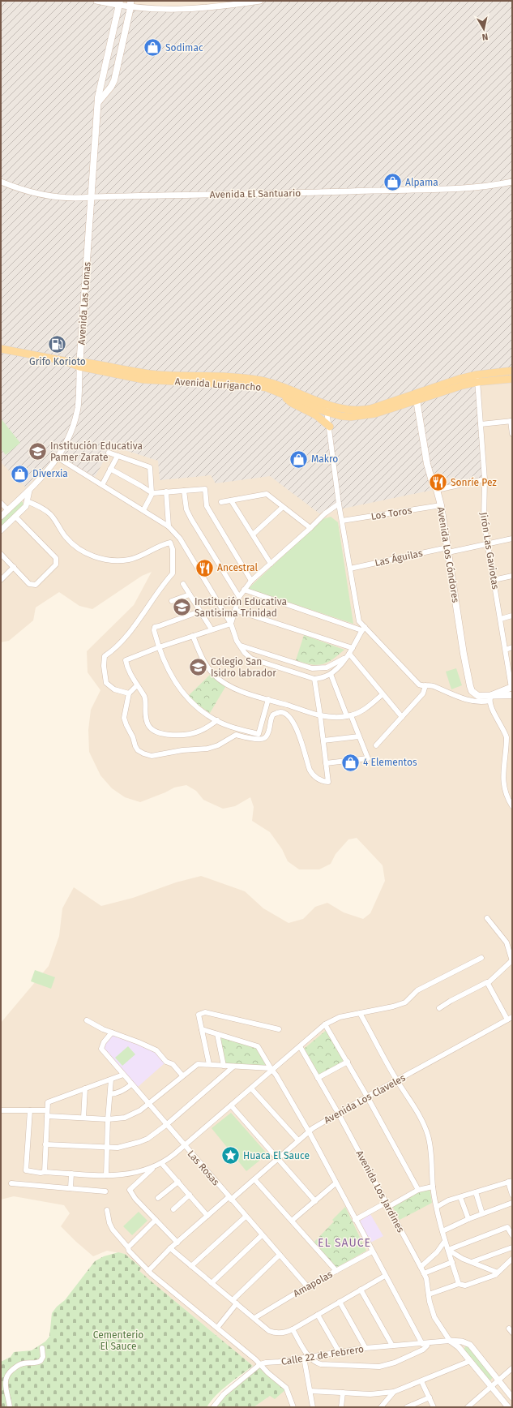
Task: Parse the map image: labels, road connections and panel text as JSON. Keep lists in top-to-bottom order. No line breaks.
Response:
{"streets":{"main road":["Avenida Las Lomas","Avenida Lurigancho","Avenida Los Cóndores"],"street":["Avenida El Santuario","Los Toros","Jirón Las Gaviotas","Las Águilas","Avenida Los Claveles","Las Rosas","Avenida Los Jardines","Amapolas","Calle 22 de Febrero"]},"crossings":[["Avenida El Santuario","Avenida Las Lomas"],["Avenida Las Lomas","Avenida Lurigancho"],["Avenida Lurigancho","Jirón Las Gaviotas"],["Avenida Lurigancho","Avenida Los Cóndores"],["Los Toros","Avenida Los Cóndores"],["Jirón Las Gaviotas","Las Águilas"],["Avenida Los Cóndores","Las Águilas"],["Avenida Los Claveles","Las Rosas"],["Avenida Los Claveles","Avenida Los Jardines"],["Las Rosas","Amapolas"],["Avenida Los Jardines","Calle 22 de Febrero"]],"districts":["EL SAUCE"],"parks":["Cementerio El Sauce"],"places":{"shop":["Sodimac","Alpama","Makro","Diverxia","4 Elementos"],"fuel station":["Grifo Korioto"],"school or university":["Institución Educativa Pamer Zarate","Institución Educativa Santisima Trinidad","Colegio San Isidro labrador"],"restaurant":["Sonríe Pez","Ancestral"],"place":["Huaca El Sauce"]},"north":"bottom"}
